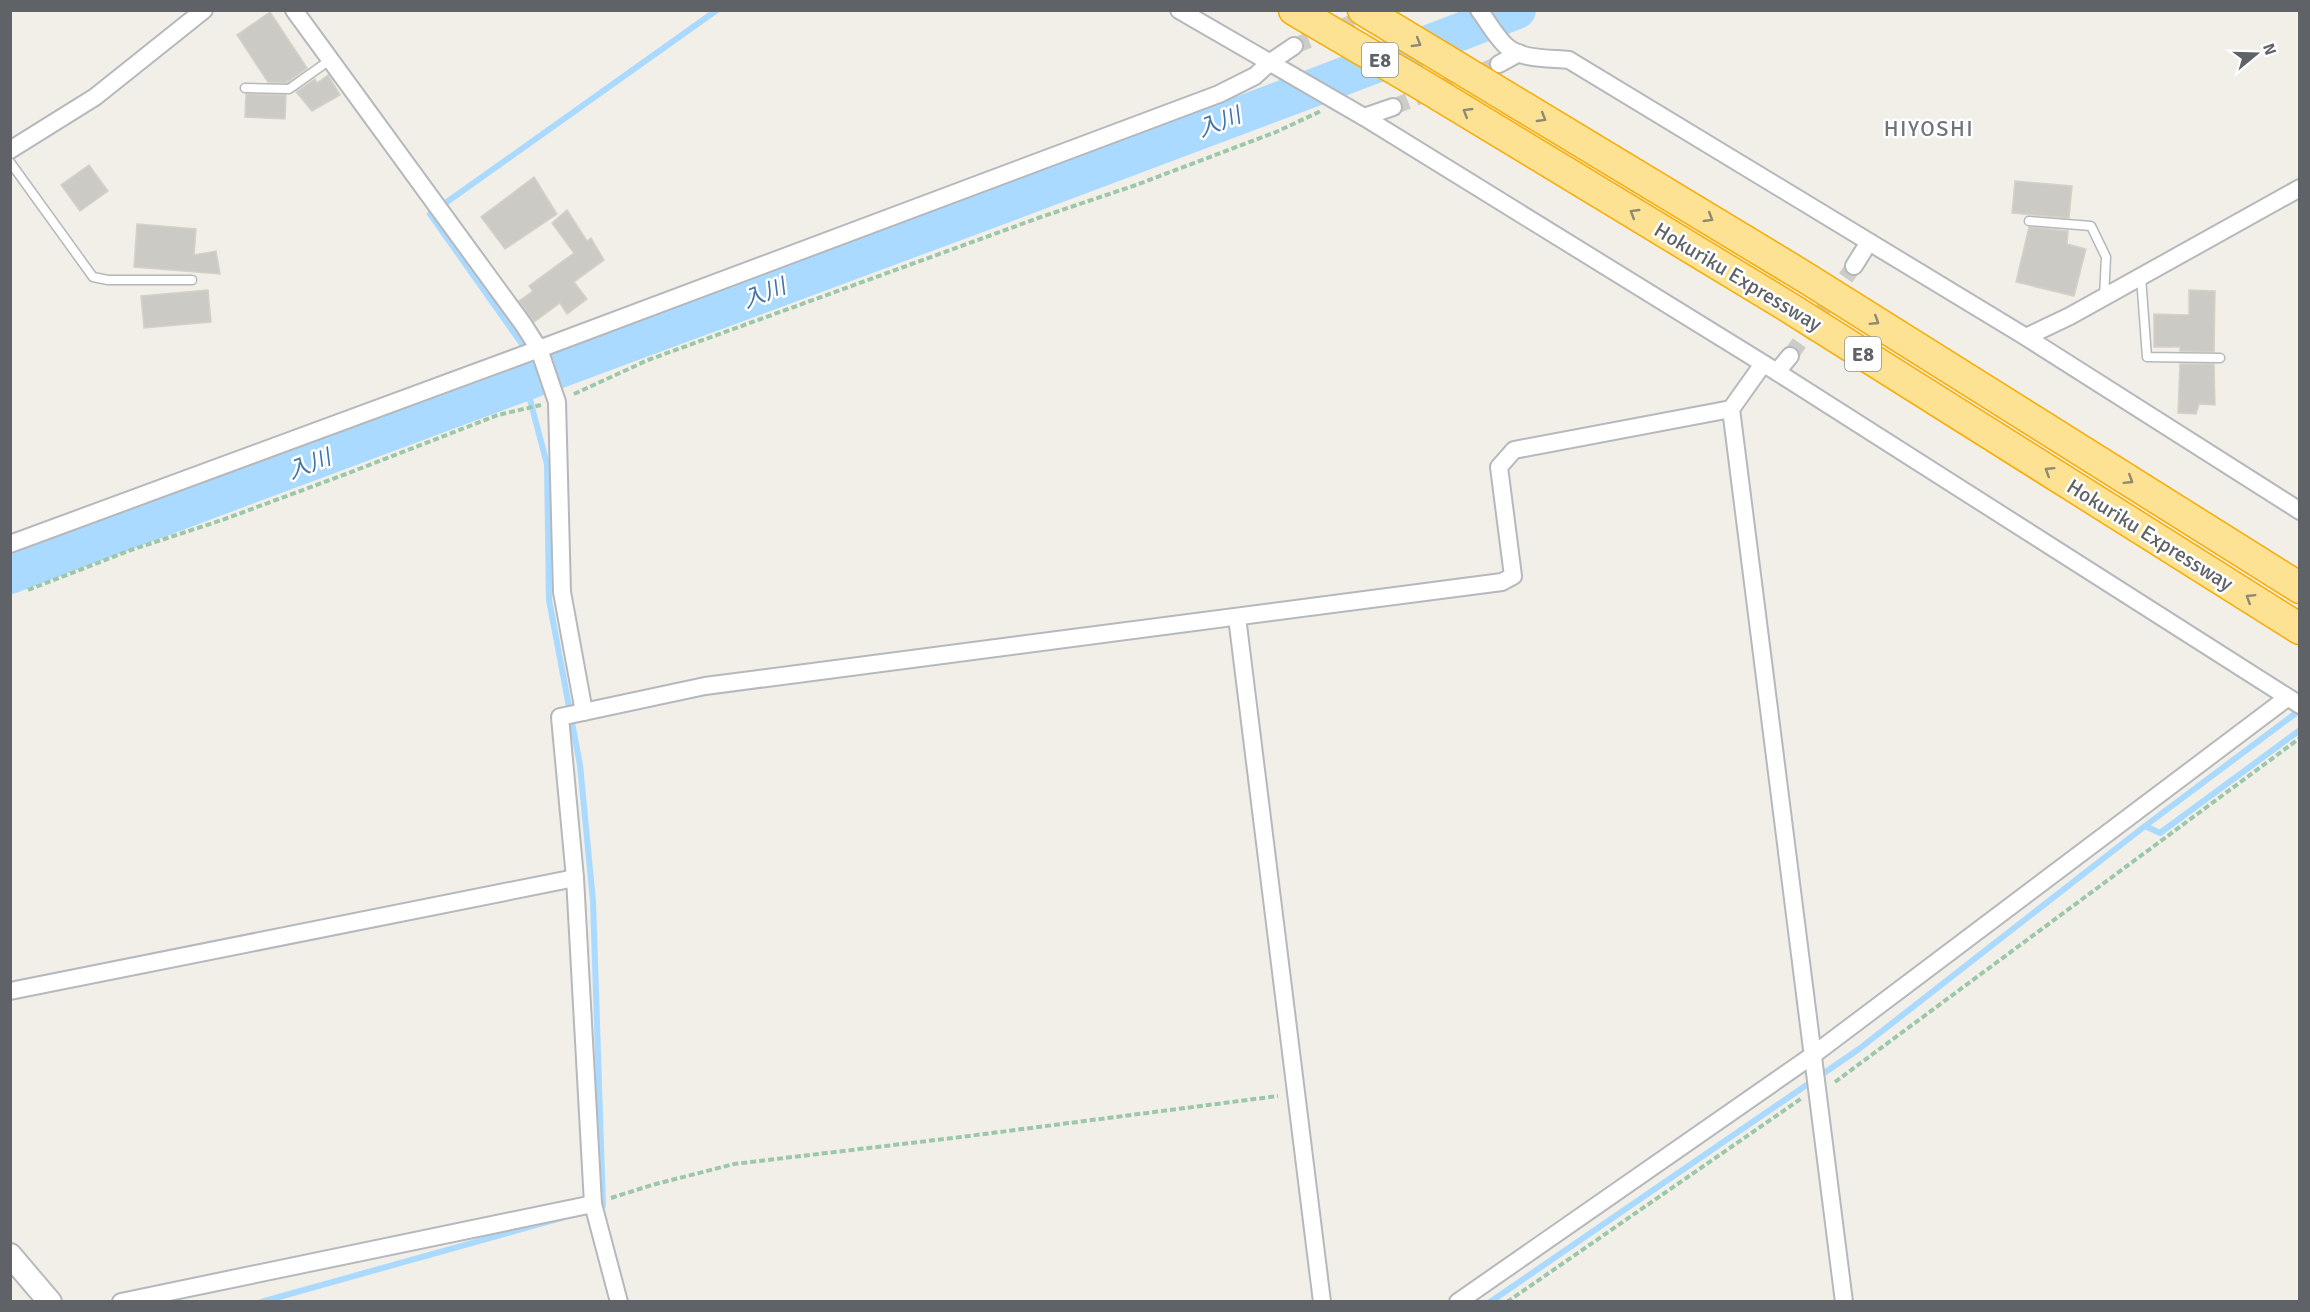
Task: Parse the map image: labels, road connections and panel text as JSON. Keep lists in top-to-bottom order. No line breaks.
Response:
{"streets":{"highway":["E8","Hokuriku Expressway"]},"districts":["HIYOSHI"],"water":["入川"],"north":"right"}
